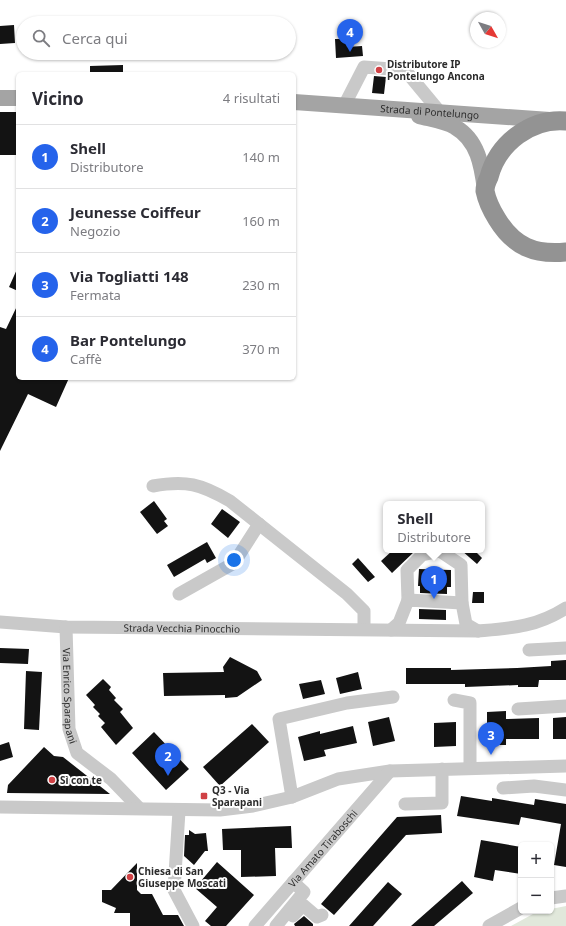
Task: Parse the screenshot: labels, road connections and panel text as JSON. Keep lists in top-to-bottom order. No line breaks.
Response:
{"streets":{"main road":["Strada di Pontelungo"],"street":["Strada Vecchia Pinocchio","Via Enrico Sparapani","Via Amato Tiraboschi"]},"crossings":[["Strada Vecchia Pinocchio","Via Enrico Sparapani"]],"places":{"other":["Distributore IP Pontelungo Ancona","Sì con te","Chiesa di San Giuseppe Moscati"],"transit":["Q3 - Via Sparapani"]},"north":"bottom right","page":{"search":"Cerca qui","pins":["4","1","3","2"],"heading":["Vicino","4 risultati"],"list":[{"mark":"1","name":"Shell","note":"Distributore","value":"140 m"},{"mark":"2","name":"Jeunesse Coiffeur","note":"Negozio","value":"160 m"},{"mark":"3","name":"Via Togliatti 148","note":"Fermata","value":"230 m"},{"mark":"4","name":"Bar Pontelungo","note":"Caffè","value":"370 m"}],"popup":["Shell","Distributore"],"map_buttons":["+","−"]}}
